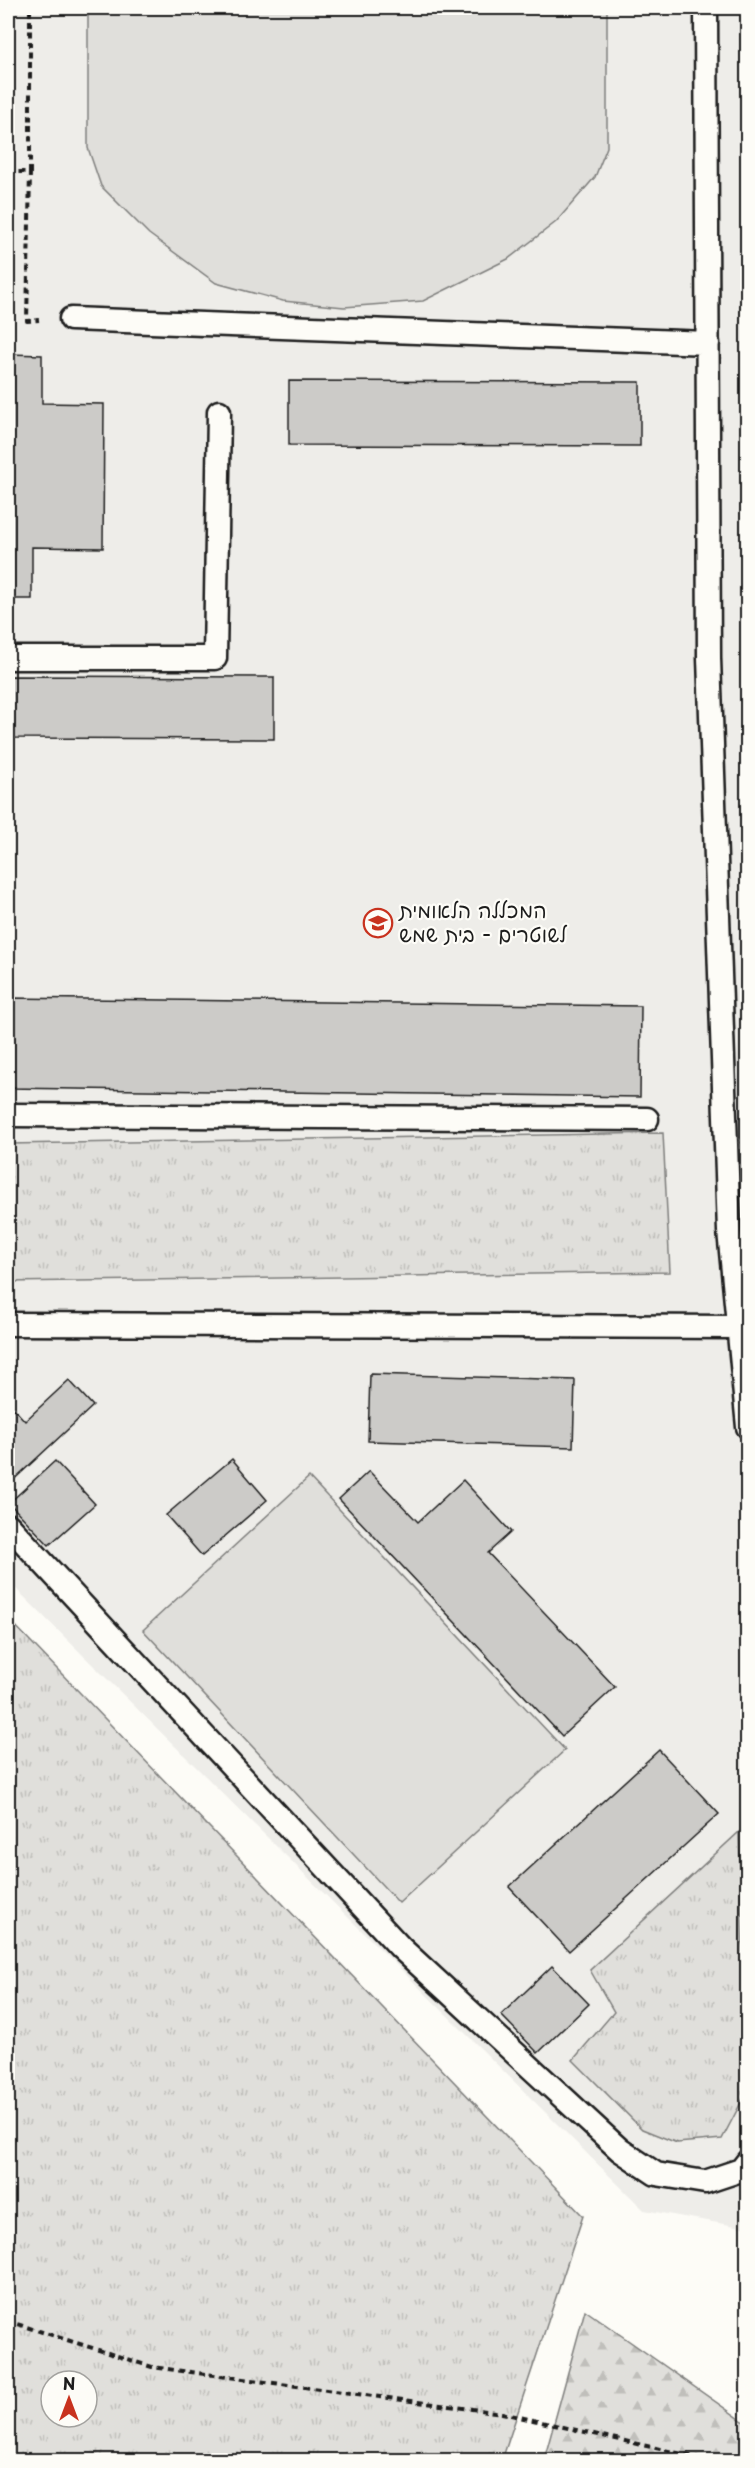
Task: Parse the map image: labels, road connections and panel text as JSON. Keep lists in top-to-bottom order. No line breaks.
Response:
{"places":{"school or university":["המכללה הלאומית לשוטרים - בית שמש"]},"north":"top"}
